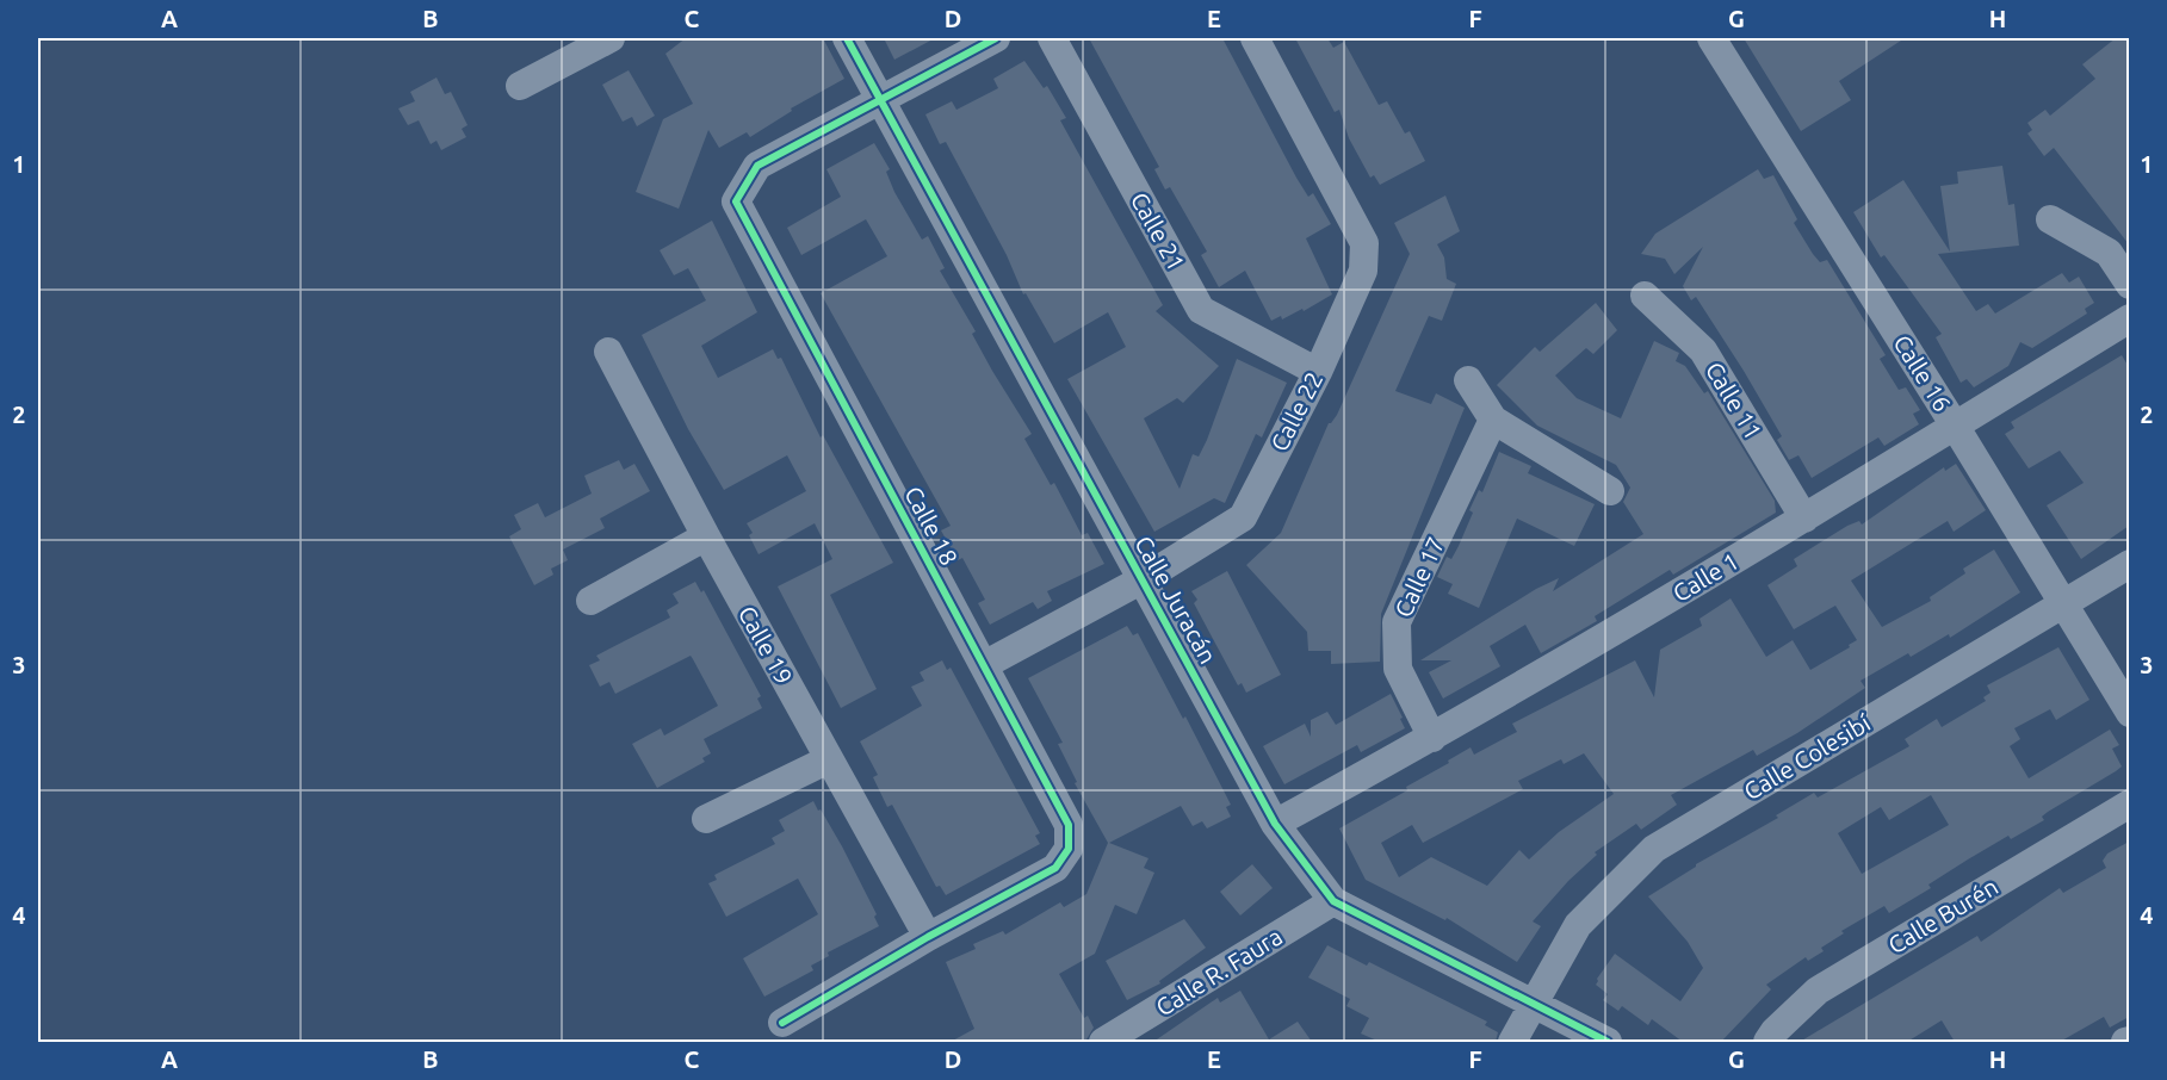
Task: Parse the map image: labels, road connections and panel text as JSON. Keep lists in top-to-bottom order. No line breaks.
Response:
{"streets":{"street":["Calle 21","Calle 16","Calle 11","Calle 22","Calle 18","Calle 17","Calle 1","Calle Juracán","Calle 19","Calle Colesibí","Calle Burén","Calle R. Faura"]},"crossings":[["Calle 21","Calle 22"],["Calle 16","Calle 1"],["Calle 16","Calle Colesibí"],["Calle 11","Calle 1"],["Calle 22","Calle 18"],["Calle 22","Calle Juracán"],["Calle 18","Calle Juracán"],["Calle 18","Calle 19"],["Calle 17","Calle 1"],["Calle 1","Calle Juracán"],["Calle Juracán","Calle Colesibí"],["Calle Juracán","Calle R. Faura"]],"grid":{"columns":["A","B","C","D","E","F","G","H"],"rows":["1","2","3","4"]}}
